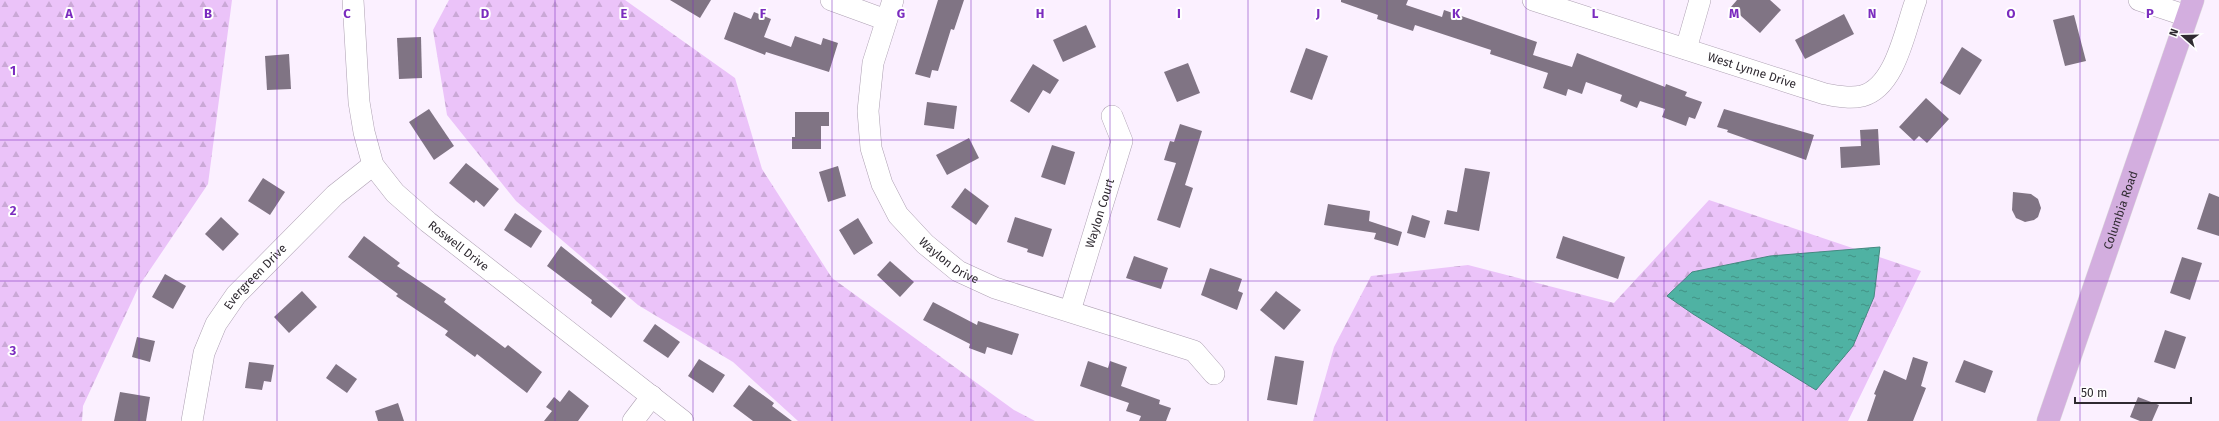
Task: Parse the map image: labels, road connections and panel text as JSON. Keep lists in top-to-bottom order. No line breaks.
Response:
{"streets":{"main road":["Columbia Road"],"street":["West Lynne Drive","Waylon Court","Roswell Drive","Waylon Drive","Evergreen Drive"]},"crossings":[["Waylon Court","Waylon Drive"],["Roswell Drive","Evergreen Drive"]],"scale_bar":"50 m","north":"left","grid":{"columns":["A","B","C","D","E","F","G","H","I","J","K","L","M","N","O","P"],"rows":["1","2","3"]}}
